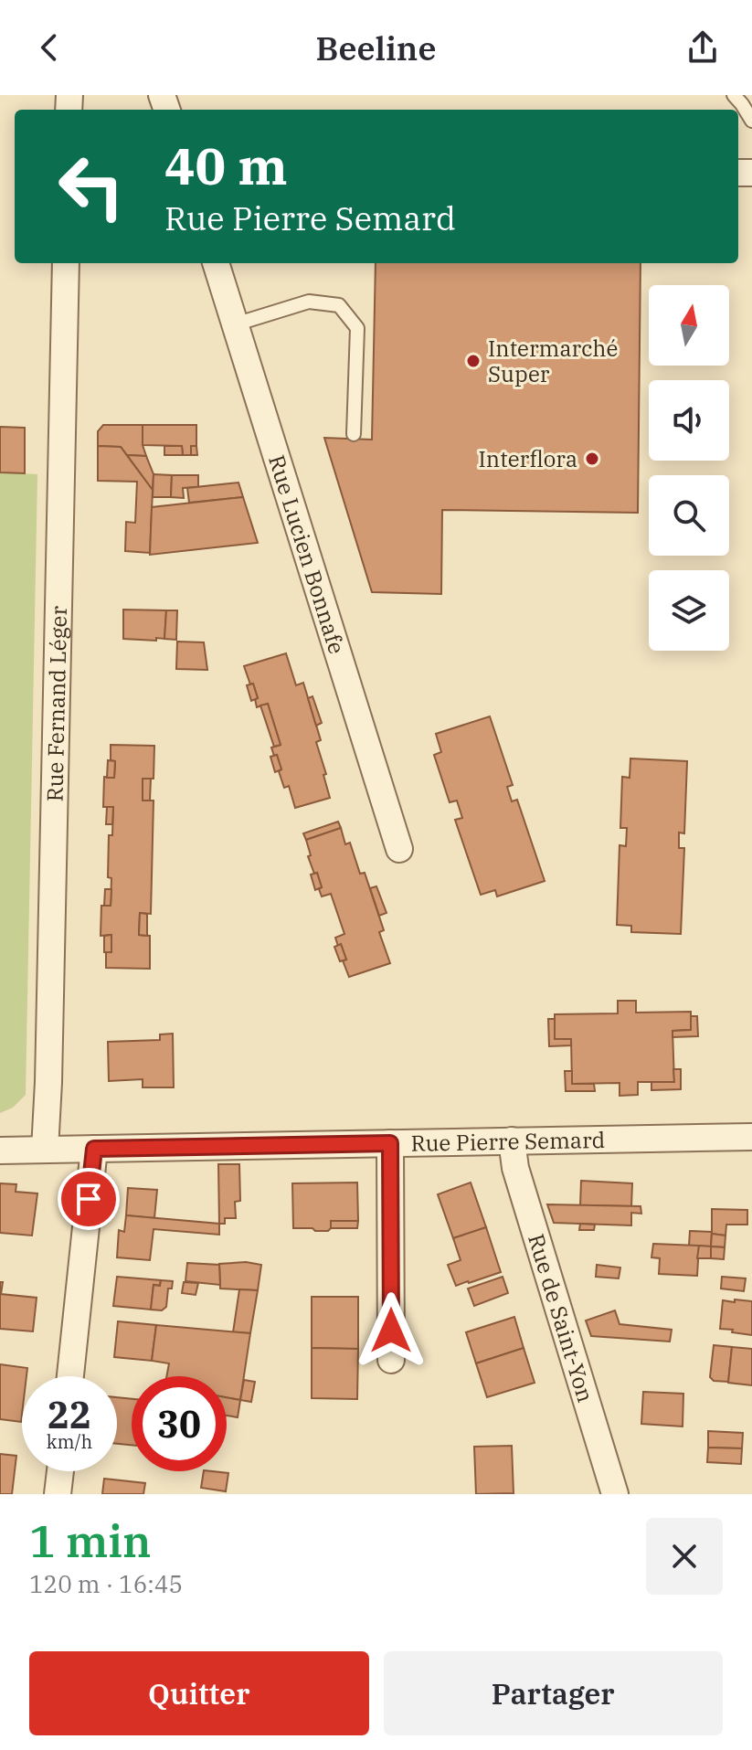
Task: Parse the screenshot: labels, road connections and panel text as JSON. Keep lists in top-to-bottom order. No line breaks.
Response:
{"streets":{"street":["Rue Lucien Bonnafe","Rue Fernand Léger","Rue Pierre Semard","Rue de Saint-Yon"]},"crossings":[["Rue Fernand Léger","Rue Pierre Semard"],["Rue Pierre Semard","Rue de Saint-Yon"]],"places":["Intermarché Super","Interflora"],"north":"top","page":{"header":"Beeline","turn":["40 m","Rue Pierre Semard"],"speed":"22 km/h","limit":"30","heading":["1 min","120 m · 16:45"],"buttons":["Quitter","Partager"]}}
